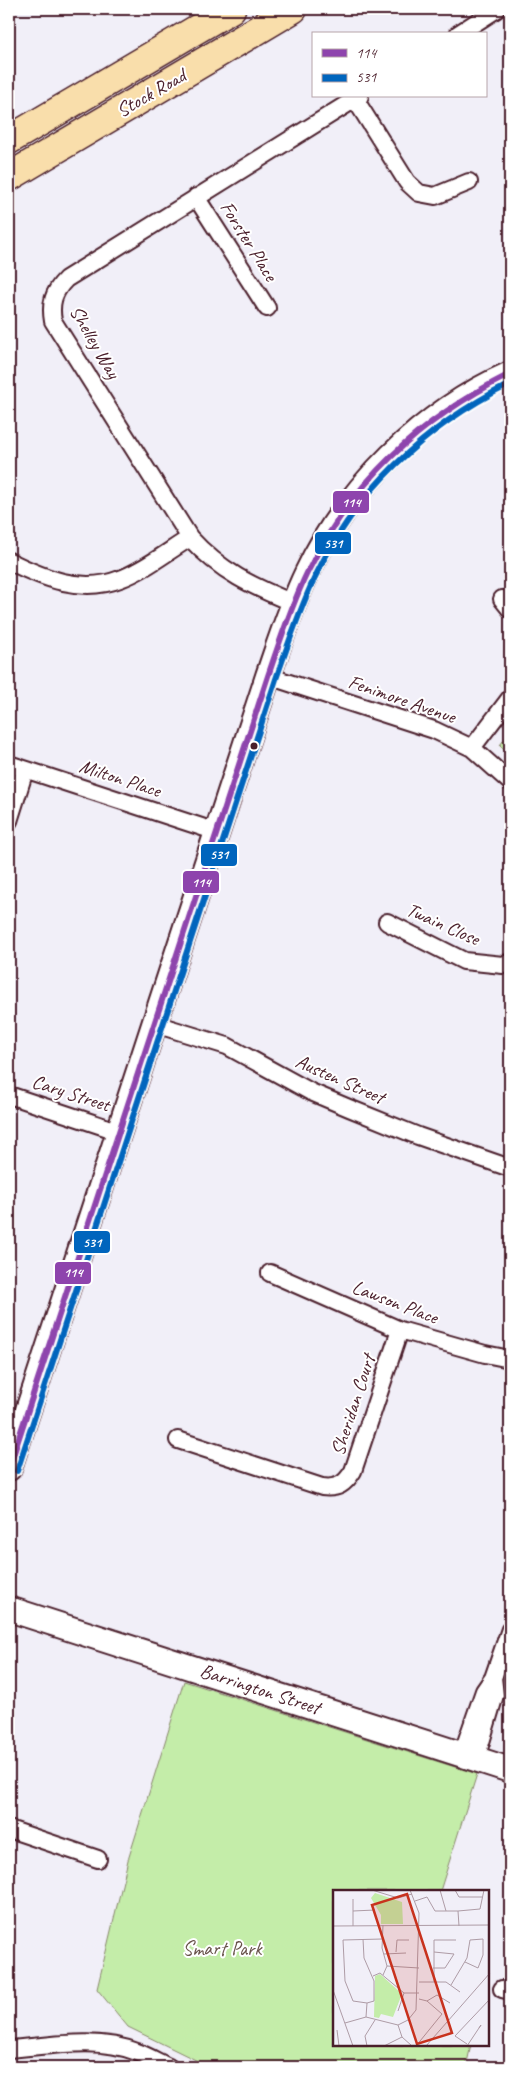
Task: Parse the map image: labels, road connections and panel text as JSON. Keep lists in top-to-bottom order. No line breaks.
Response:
{"streets":{"highway":["Stock Road"],"street":["Forster Place","Shelley Way","Fenimore Avenue","Milton Place","Twain Close","Austen Street","Cary Street","Lawson Place","Sheridan Court","Barrington Street"]},"crossings":[["Forster Place","Shelley Way"],["Lawson Place","Sheridan Court"]],"parks":["Smart Park"],"lines":["transit line 114","transit line 531"],"legend":["114","531"]}
